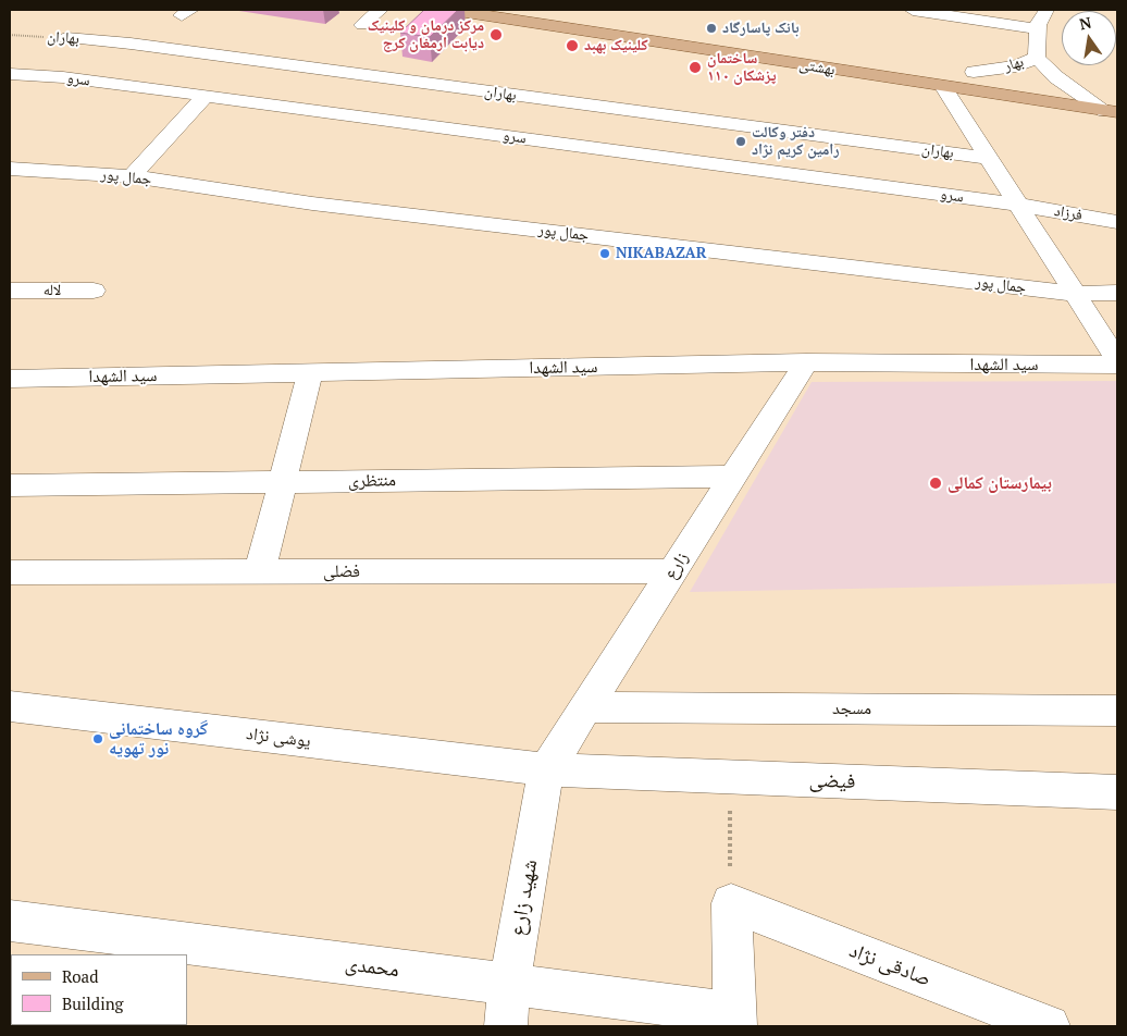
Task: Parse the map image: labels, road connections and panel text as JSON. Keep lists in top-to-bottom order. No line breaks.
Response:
{"streets":{"main road":["بهشتى"],"street":["بهاران","بهار","سرو","جمال پور","فرزاد","لاله","سید الشهدا","منتظری","زارع","فضلی","مسجد","یوشی نژاد","فیضی","شهید زارع","صادقی نژاد","محمدی"]},"crossings":[["بهار","بهشتى"],["سرو","فرزاد"],["سید الشهدا","زارع"],["منتظری","زارع"],["زارع","فضلی"],["زارع","مسجد"],["زارع","یوشی نژاد"],["زارع","فیضی"],["زارع","شهید زارع"],["یوشی نژاد","فیضی"],["یوشی نژاد","شهید زارع"],["فیضی","شهید زارع"],["شهید زارع","محمدی"]],"places":["بانک پاسارگاد","مرکز درمان و کلینیک دیابت ارمغان کرج","کلینیک بهبد","ساختمان پزشکان ۱۱۰","دفتر وکالت رامین کریم نژاد","NIKABAZAR","بیمارستان کمالی","گروه‌ ساختمانی نور تهویه"],"legend":["Road","Building"],"north":"top"}
